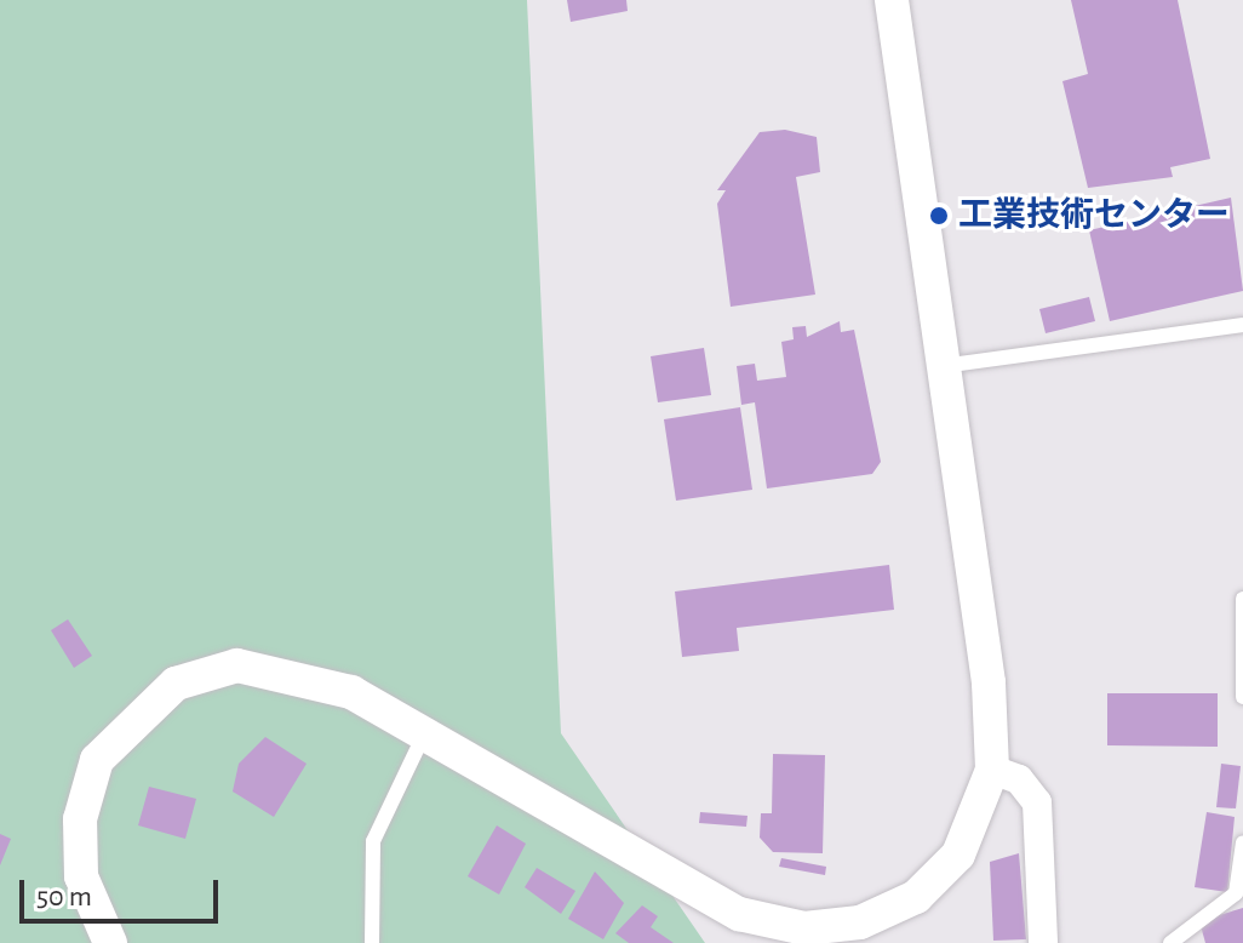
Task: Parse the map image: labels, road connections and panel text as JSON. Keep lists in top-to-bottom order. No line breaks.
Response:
{"places":["工業技術センター"],"scale_bar":"50 m"}
